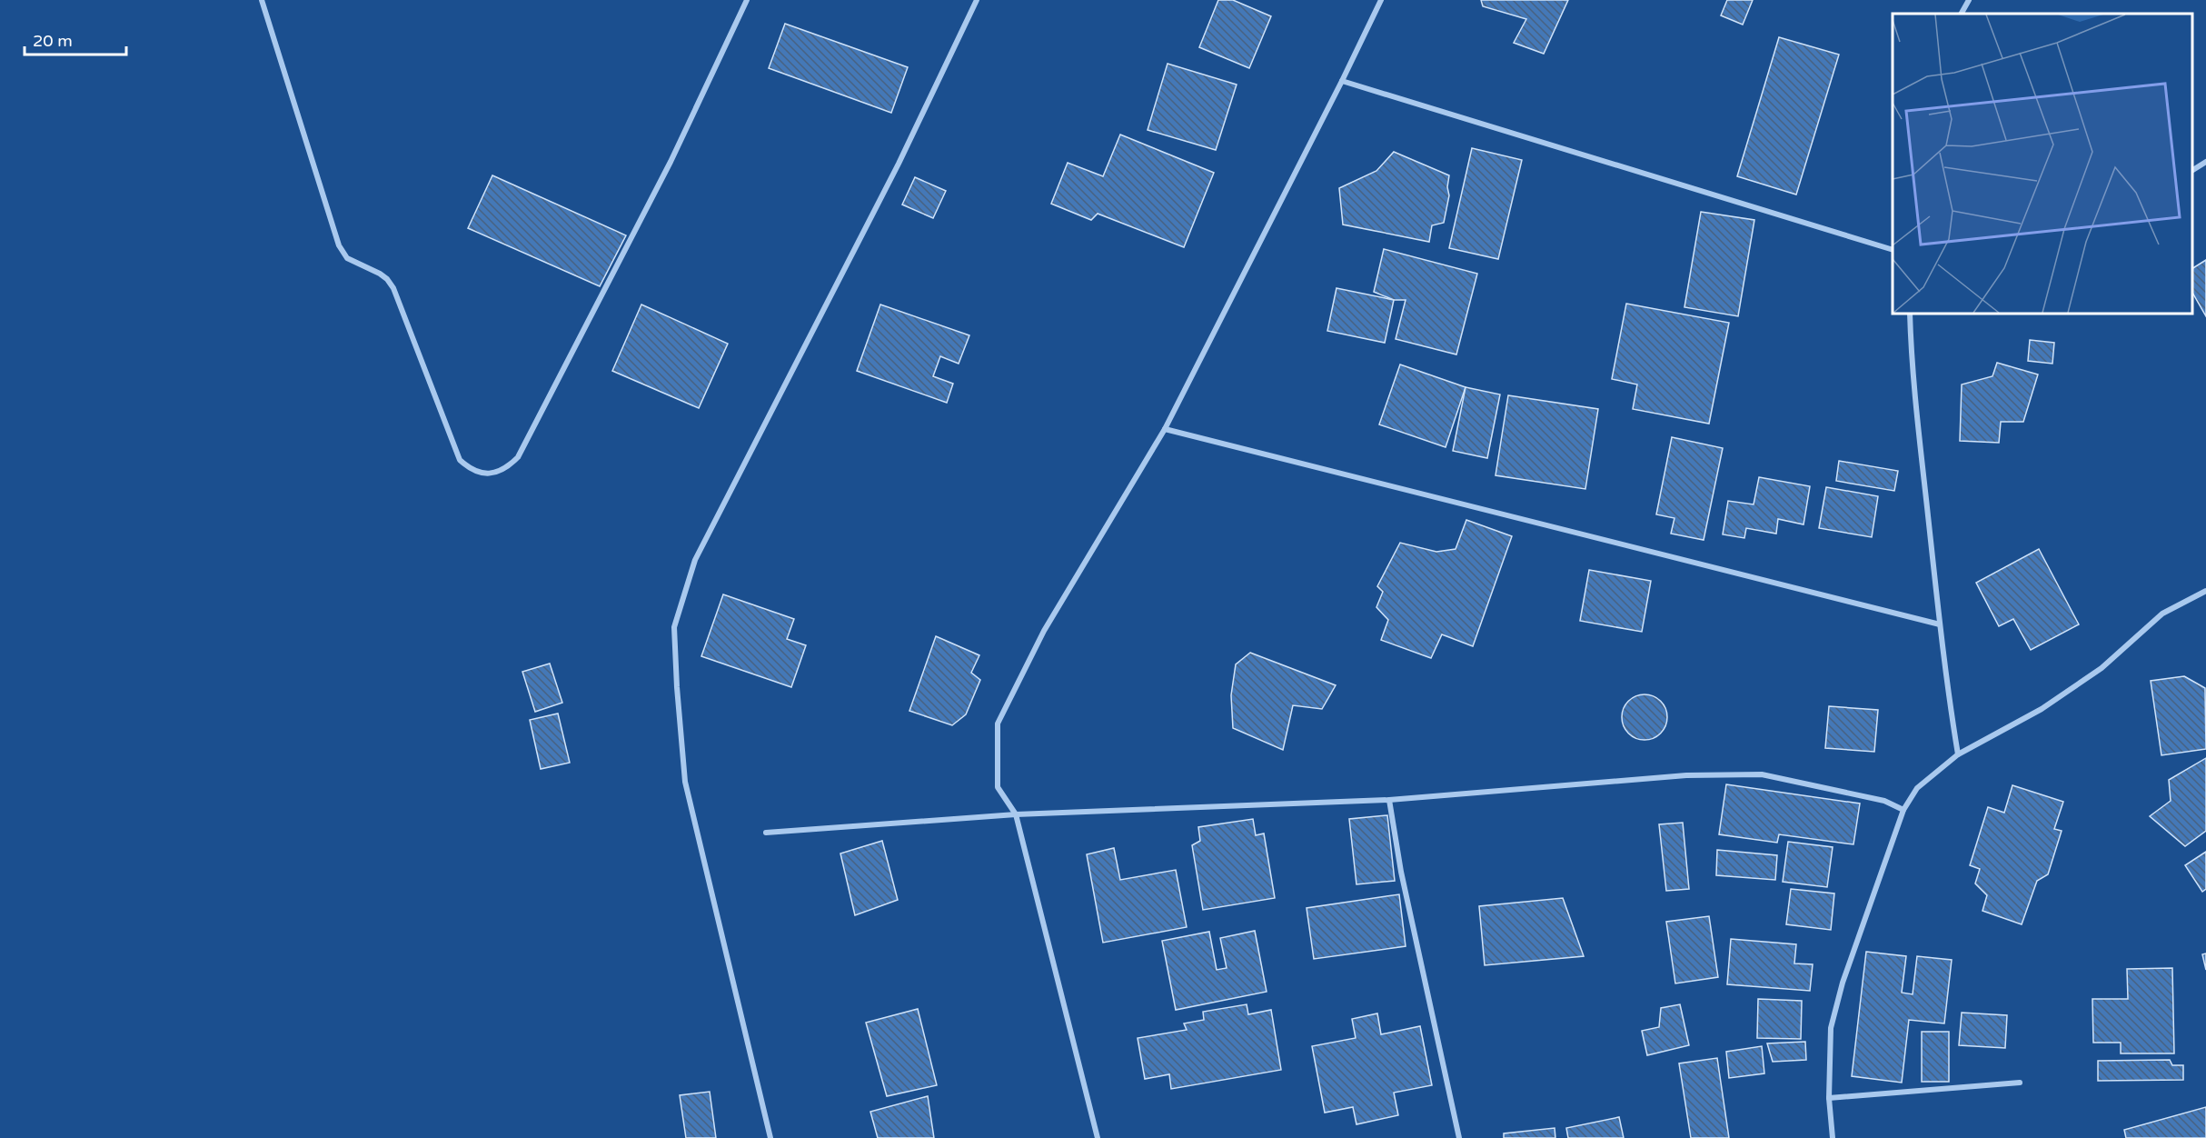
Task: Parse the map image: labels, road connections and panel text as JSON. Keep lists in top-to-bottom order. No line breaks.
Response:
{"scale_bar":"20 m"}
